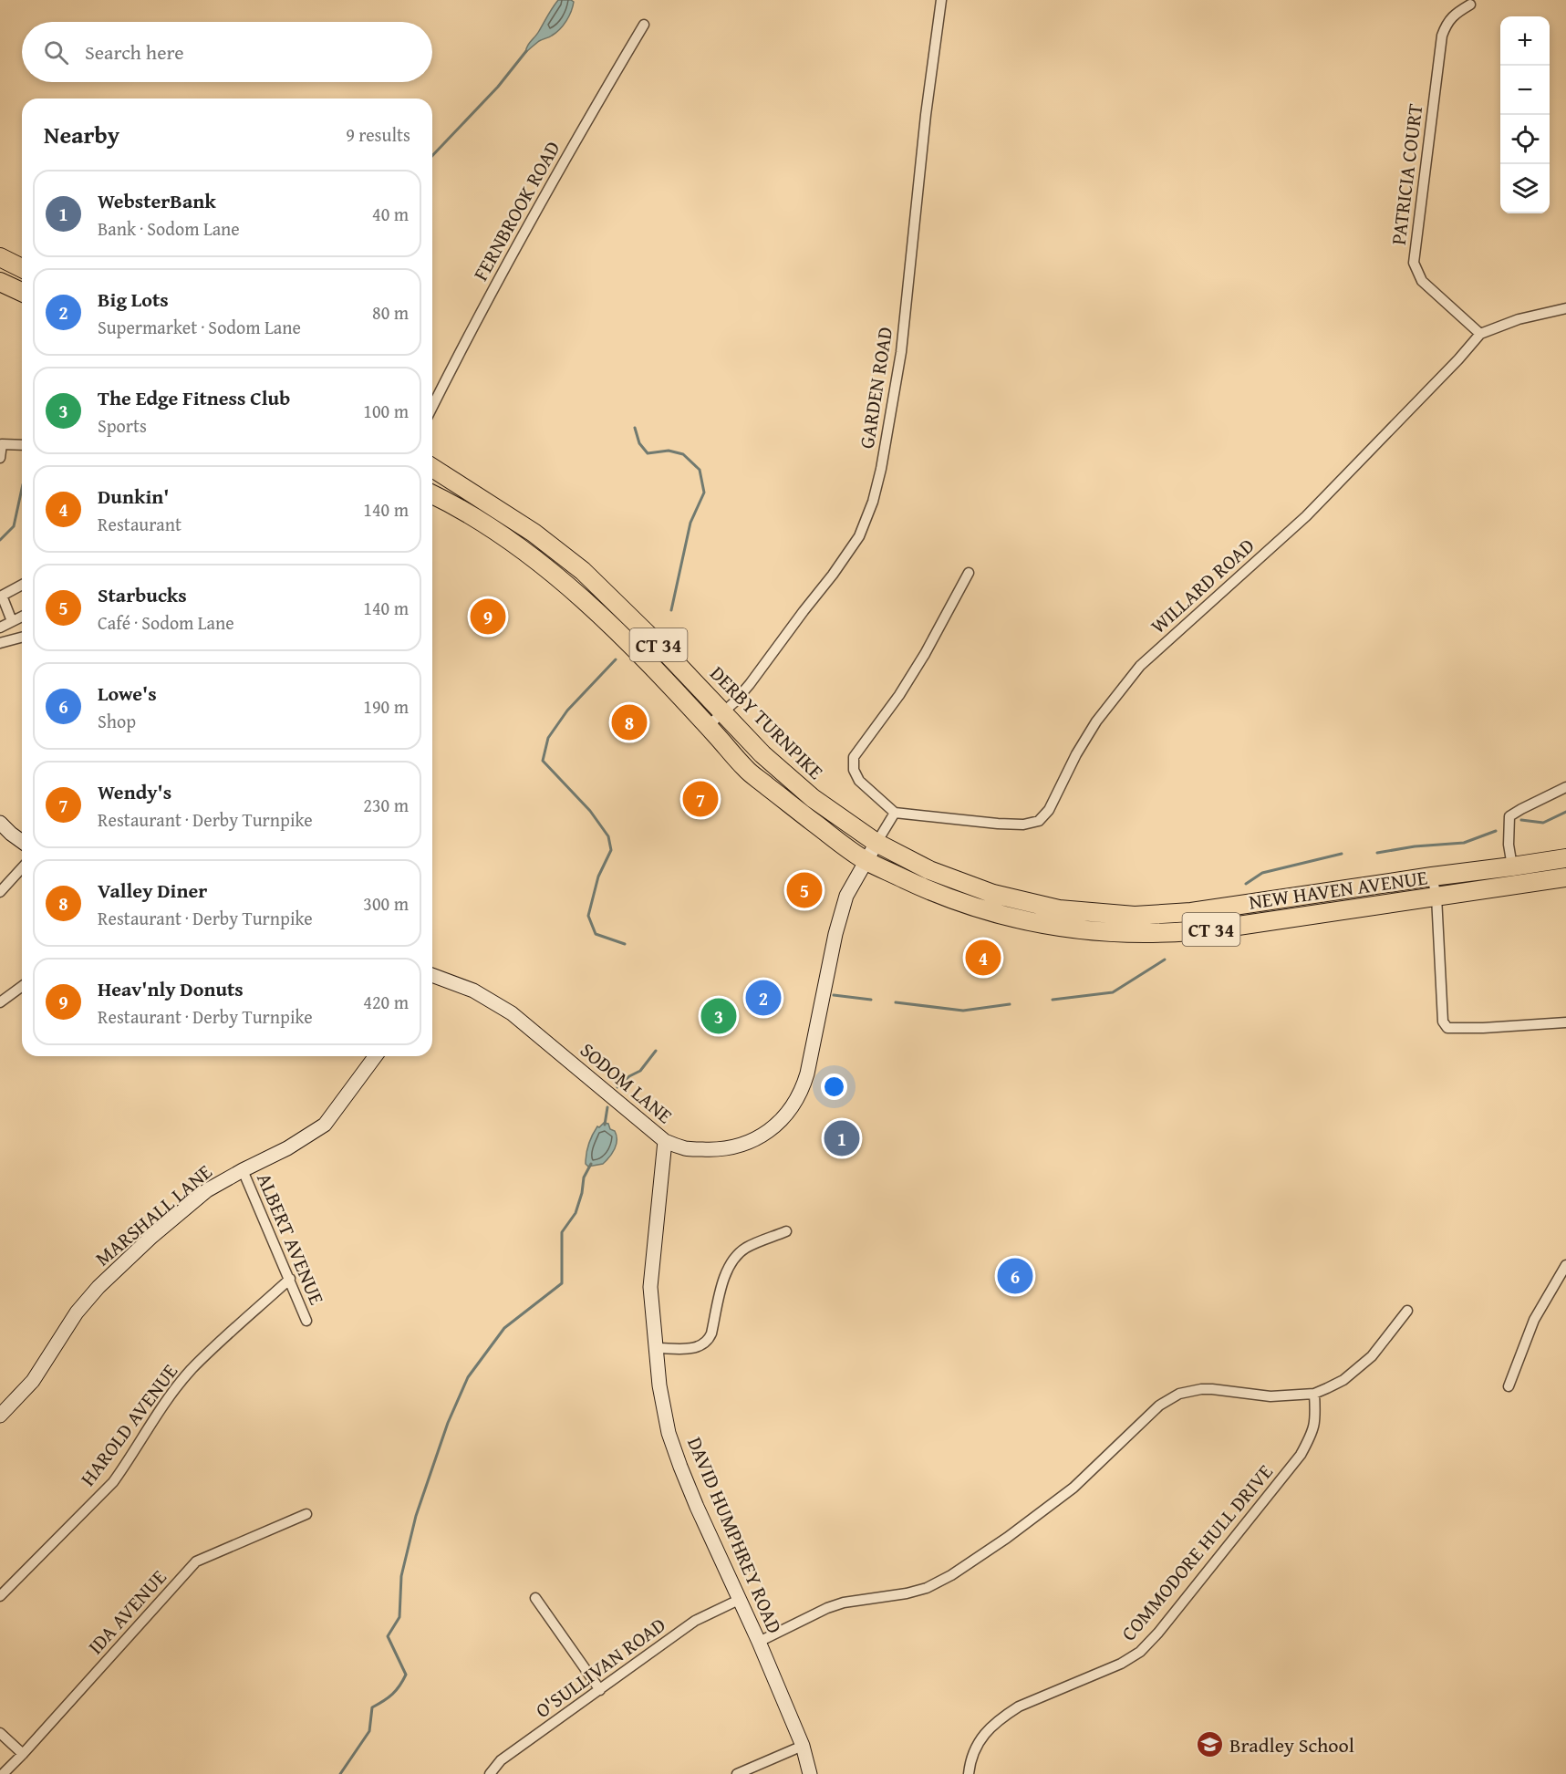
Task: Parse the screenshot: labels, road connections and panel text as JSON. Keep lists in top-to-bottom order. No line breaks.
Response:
{"streets":{"highway":["CT 34","DERBY TURNPIKE","NEW HAVEN AVENUE"],"street":["PATRICIA COURT","FERNBROOK ROAD","GARDEN ROAD","WILLARD ROAD","SODOM LANE","MARSHALL LANE","ALBERT AVENUE","HAROLD AVENUE","DAVID HUMPHREY ROAD","COMMODORE HULL DRIVE","IDA AVENUE","O'SULLIVAN ROAD"]},"crossings":[["PATRICIA COURT","WILLARD ROAD"],["GARDEN ROAD","DERBY TURNPIKE"],["DERBY TURNPIKE","NEW HAVEN AVENUE"],["DERBY TURNPIKE","SODOM LANE"],["NEW HAVEN AVENUE","SODOM LANE"],["SODOM LANE","DAVID HUMPHREY ROAD"],["MARSHALL LANE","ALBERT AVENUE"],["ALBERT AVENUE","HAROLD AVENUE"],["DAVID HUMPHREY ROAD","O'SULLIVAN ROAD"]],"places":{"school or university":["Bradley School"]},"page":{"map_buttons":["+","−"],"search":"Search here","heading":["Nearby","9 results"],"list":[{"mark":"1","name":"WebsterBank","note":"Bank · Sodom Lane","value":"40 m"},{"mark":"2","name":"Big Lots","note":"Supermarket · Sodom Lane","value":"80 m"},{"mark":"3","name":"The Edge Fitness Club","note":"Sports","value":"100 m"},{"mark":"4","name":"Dunkin'","note":"Restaurant","value":"140 m"},{"mark":"5","name":"Starbucks","note":"Café · Sodom Lane","value":"140 m"},{"mark":"6","name":"Lowe's","note":"Shop","value":"190 m"},{"mark":"7","name":"Wendy's","note":"Restaurant · Derby Turnpike","value":"230 m"},{"mark":"8","name":"Valley Diner","note":"Restaurant · Derby Turnpike","value":"300 m"},{"mark":"9","name":"Heav'nly Donuts","note":"Restaurant · Derby Turnpike","value":"420 m"}],"pins":["9","8","7","5","4","2","3","1","6"]}}
